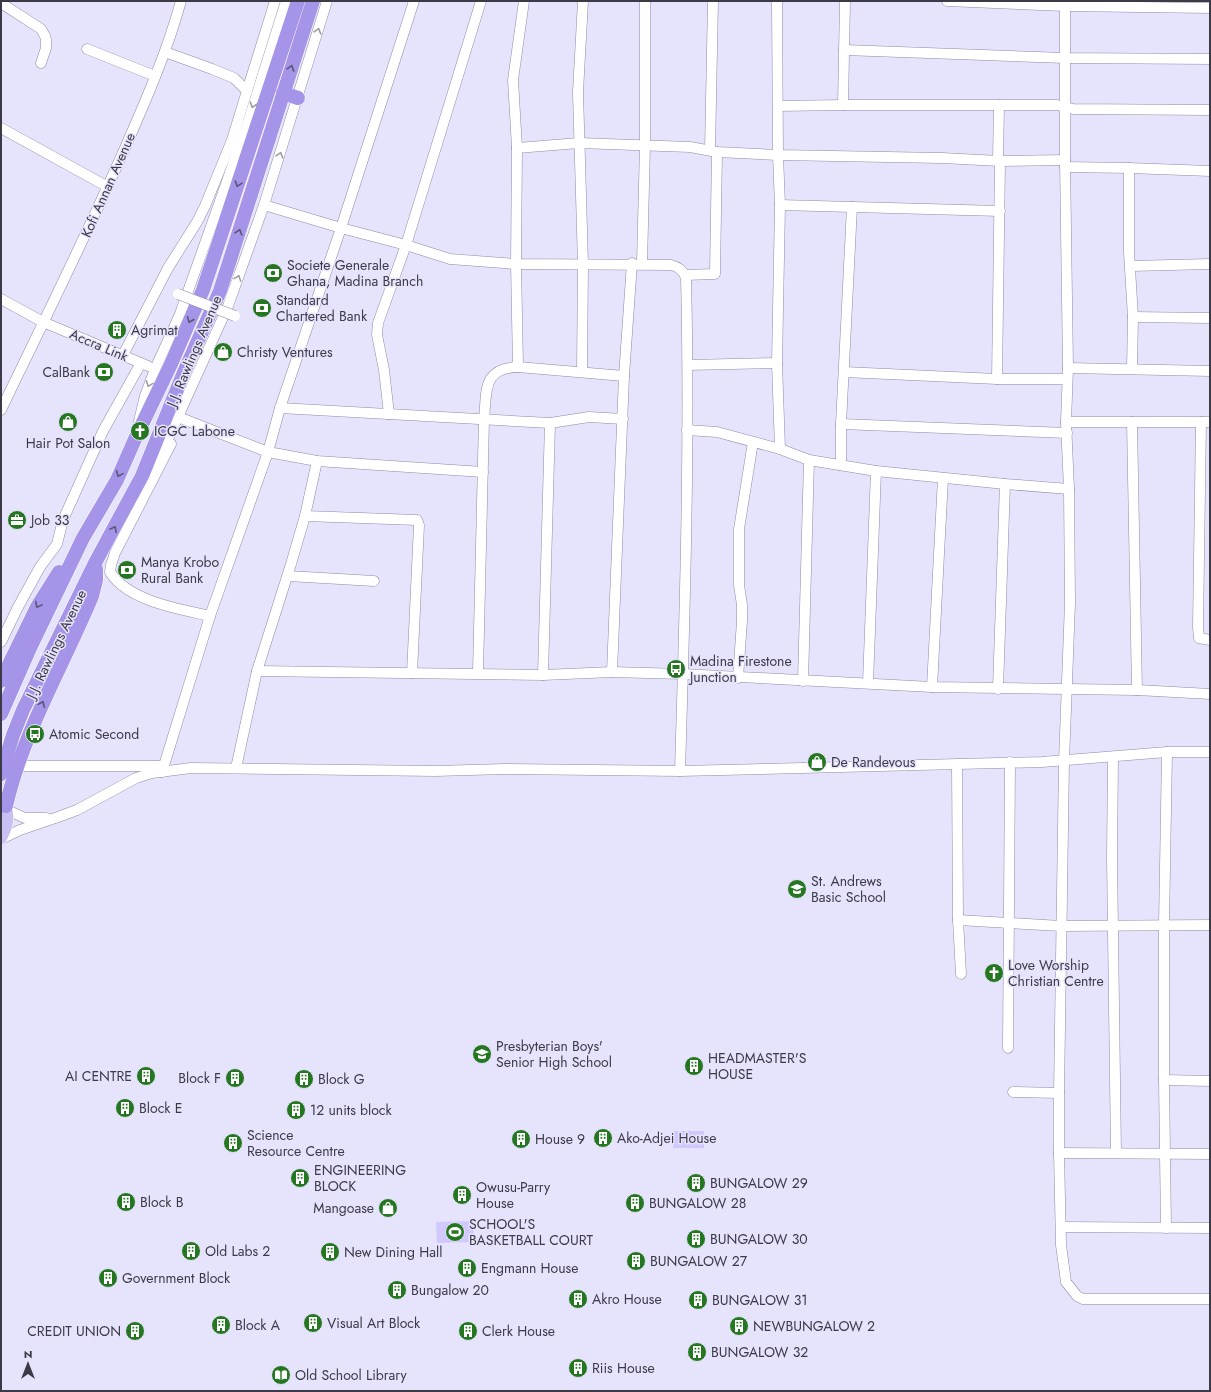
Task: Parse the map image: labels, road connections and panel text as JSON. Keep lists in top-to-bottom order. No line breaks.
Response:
{"streets":{"highway":["J.J. Rawlings Avenue"],"street":["Kofi Annan Avenue","Accra Link"]},"crossings":[["Kofi Annan Avenue","Accra Link"]],"places":{"bank":["Societe Generale Ghana, Madina Branch","Standard Chartered Bank","CalBank","Manya Krobo Rural Bank"],"building":["Agrimat","HEADMASTER'S HOUSE","AI CENTRE","Block F","Block G","Block E","12 units block","Ako-Adjei House","House 9","Science Resource Centre","ENGINEERING BLOCK","BUNGALOW 29","Owusu-Parry House","Block B","BUNGALOW 28","BUNGALOW 30","Old Labs 2","New Dining Hall","BUNGALOW 27","Engmann House","Government Block","Bungalow 20","Akro House","BUNGALOW 31","Visual Art Block","Block A","NEWBUNGALOW 2","CREDIT UNION","Clerk House","BUNGALOW 32","Riis House"],"shop":["Christy Ventures","Hair Pot Salon","De Randevous","Mangoase"],"church":["ICGC Labone","Love Worship Christian Centre"],"office":["Job 33"],"bus stop":["Madina Firestone Junction","Atomic Second"],"school or university":["St. Andrews Basic School","Presbyterian Boys' Senior High School"],"sports":["SCHOOL'S BASKETBALL COURT"],"library":["Old School Library"]},"north":"top"}
